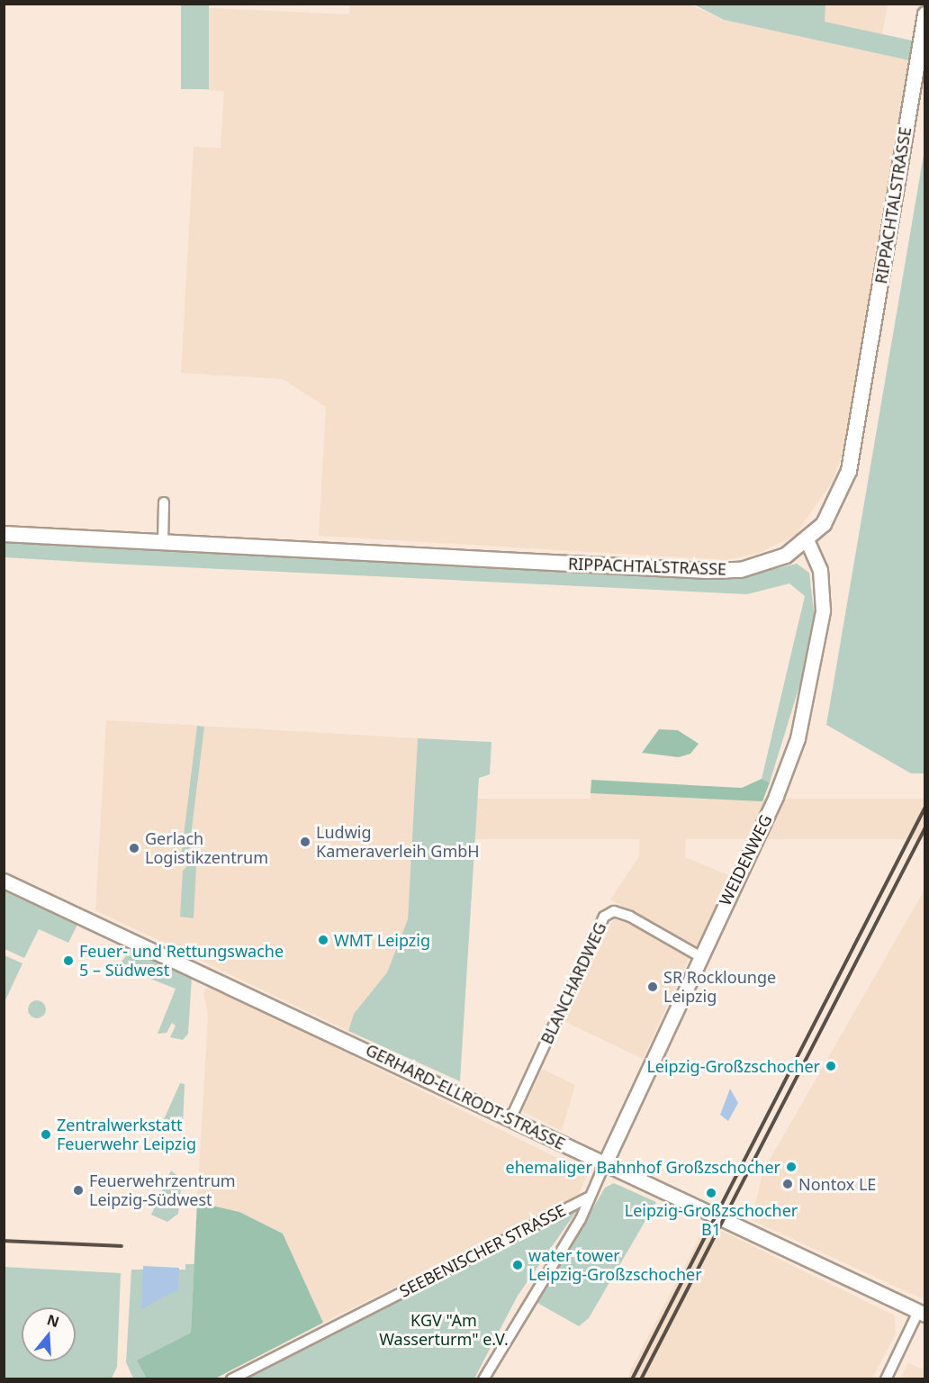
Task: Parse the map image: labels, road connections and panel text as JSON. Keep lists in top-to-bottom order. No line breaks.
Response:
{"streets":{"main road":["RIPPACHTALSTRASSE","WEIDENWEG","GERHARD-ELLRODT-STRASSE"],"street":["BLANCHARDWEG","SEEBENISCHER STRASSE"]},"crossings":[["RIPPACHTALSTRASSE","WEIDENWEG"],["WEIDENWEG","BLANCHARDWEG"],["WEIDENWEG","GERHARD-ELLRODT-STRASSE"],["BLANCHARDWEG","GERHARD-ELLRODT-STRASSE"]],"parks":["KGV \"Am Wasserturm\" e.V."],"places":["Ludwig Kameraverleih GmbH","Gerlach Logistikzentrum","WMT Leipzig","Feuer- und Rettungswache 5 – Südwest","SR Rocklounge Leipzig","Leipzig-Großzschocher","Zentralwerkstatt Feuerwehr Leipzig","ehemaliger Bahnhof Großzschocher","Nontox LE","Feuerwehrzentrum Leipzig-Südwest","Leipzig-Großzschocher B1","water tower Leipzig-Großzschocher"],"north":"top"}
